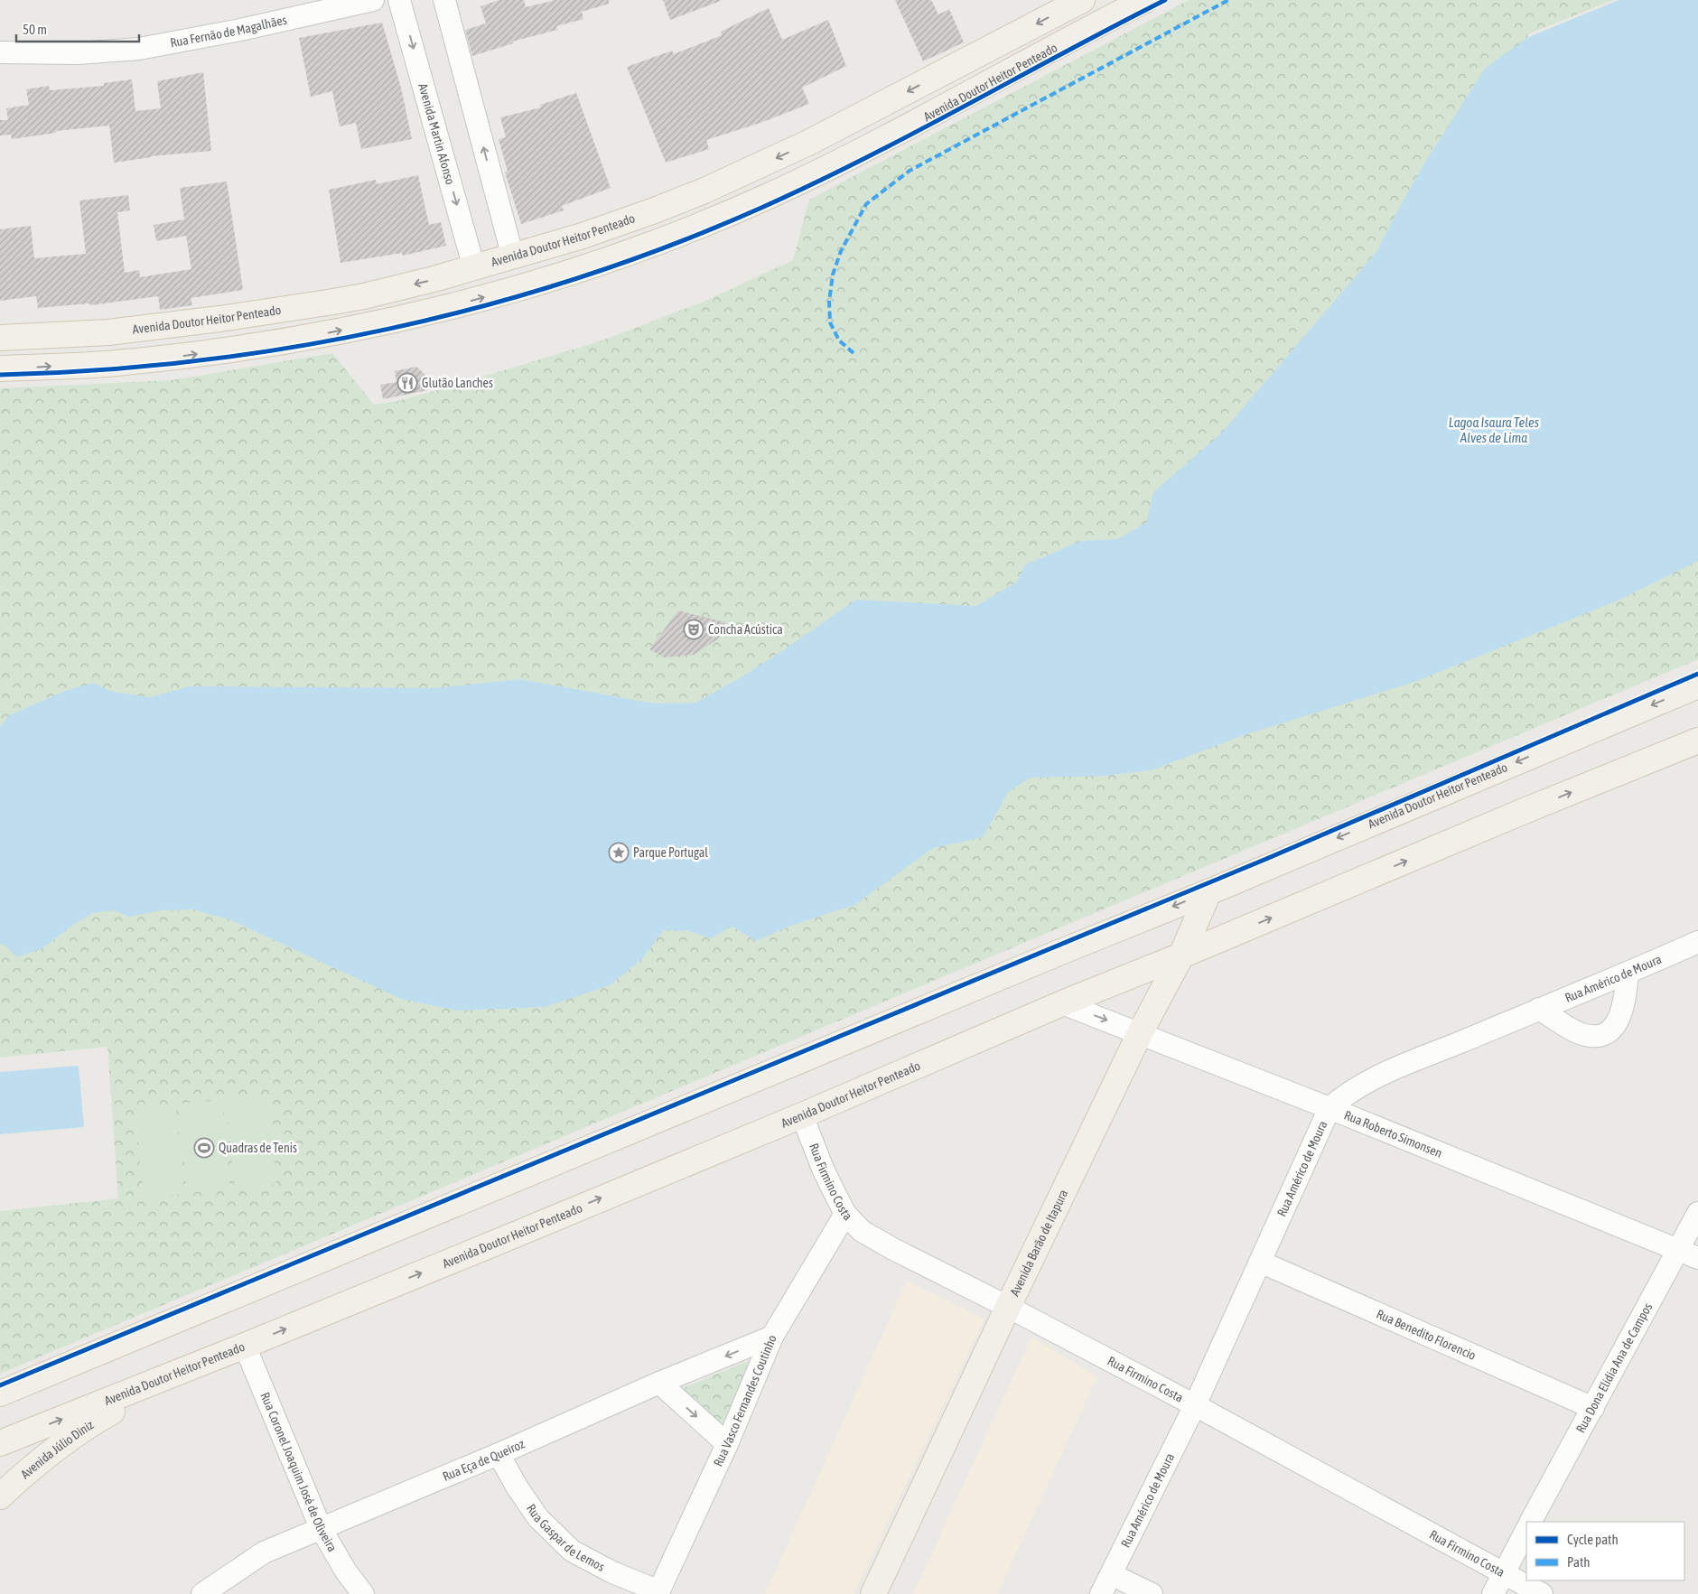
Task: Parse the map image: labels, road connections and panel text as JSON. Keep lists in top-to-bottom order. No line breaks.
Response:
{"streets":{"main road":["Avenida Doutor Heitor Penteado","Avenida Barão de Itapura","Avenida Júlio Diniz"],"street":["Rua Fernão de Magalhães","Avenida Martin Afonso","Rua Américo de Moura","Rua Roberto Simonsen","Rua Firmino Costa","Rua Benedito Florencio","Rua Dona Elidia Ana de Campos","Rua Vasco Fernandes Coutinho","Rua Eça de Queiroz","Rua Coronel Joaquim José de Oliveira","Rua Gaspar de Lemos"]},"crossings":[["Avenida Doutor Heitor Penteado","Avenida Martin Afonso"],["Avenida Doutor Heitor Penteado","Rua Roberto Simonsen"],["Avenida Doutor Heitor Penteado","Rua Firmino Costa"],["Avenida Doutor Heitor Penteado","Avenida Barão de Itapura"],["Avenida Doutor Heitor Penteado","Avenida Júlio Diniz"],["Avenida Doutor Heitor Penteado","Rua Coronel Joaquim José de Oliveira"],["Rua Américo de Moura","Rua Roberto Simonsen"],["Rua Américo de Moura","Rua Firmino Costa"],["Rua Américo de Moura","Rua Benedito Florencio"],["Rua Roberto Simonsen","Avenida Barão de Itapura"],["Rua Roberto Simonsen","Rua Dona Elidia Ana de Campos"],["Rua Firmino Costa","Avenida Barão de Itapura"],["Rua Firmino Costa","Rua Vasco Fernandes Coutinho"],["Rua Benedito Florencio","Rua Dona Elidia Ana de Campos"],["Rua Vasco Fernandes Coutinho","Rua Eça de Queiroz"],["Rua Vasco Fernandes Coutinho","Rua Gaspar de Lemos"],["Rua Eça de Queiroz","Rua Coronel Joaquim José de Oliveira"],["Rua Eça de Queiroz","Rua Gaspar de Lemos"]],"water":["Lagoa Isaura Teles Alves de Lima"],"places":{"restaurant":["Glutão Lanches"],"theatre":["Concha Acústica"],"place":["Parque Portugal"],"sports":["Quadras de Tenis"]},"legend":["Cycle path","Path"],"scale_bar":"50 m"}
